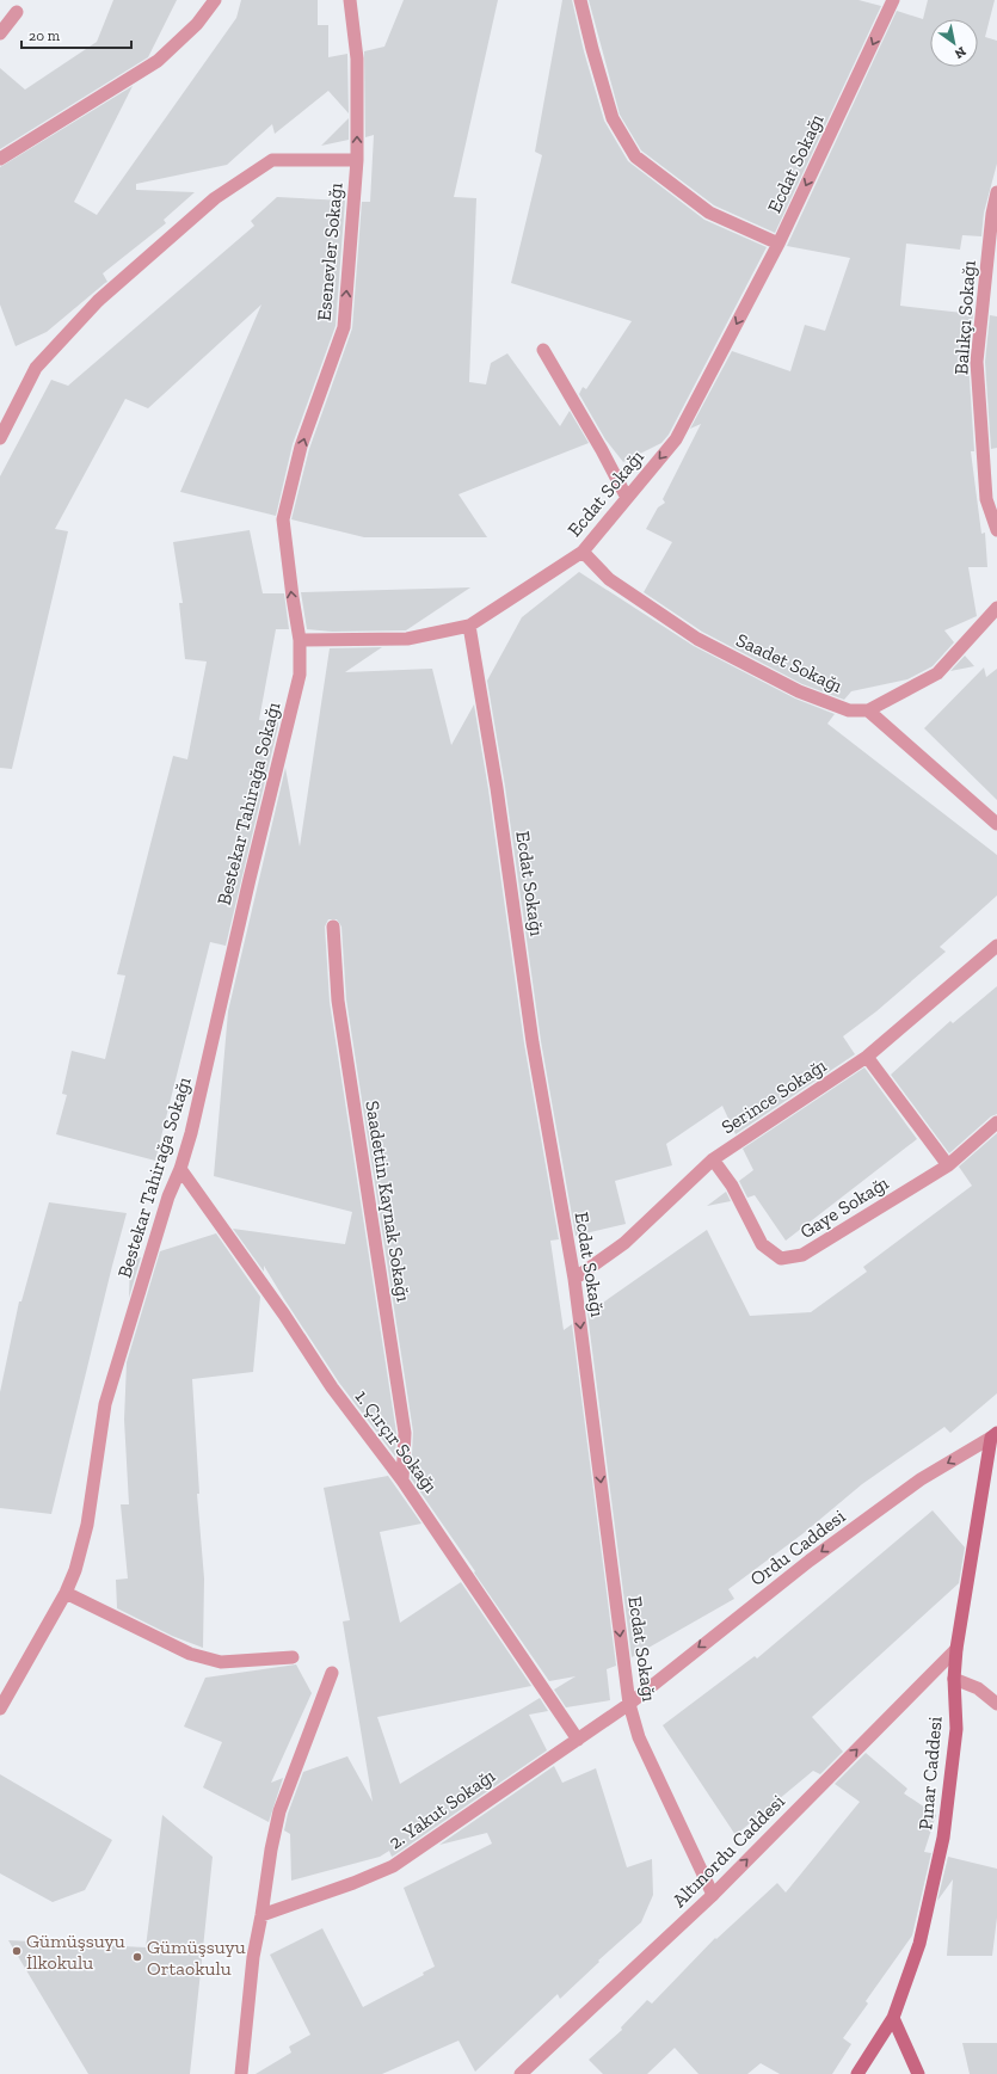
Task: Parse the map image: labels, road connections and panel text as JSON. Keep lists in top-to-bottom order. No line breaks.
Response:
{"streets":{"main road":["Pınar Caddesi"],"street":["Ecdat Sokağı","Esenevler Sokağı","Balıkçı Sokağı","Saadet Sokağı","Bestekar Tahirağa Sokağı","Serince Sokağı","Saadettin Kaynak Sokağı","Gaye Sokağı","1. Çırçır Sokağı","Ordu Caddesi","2. Yakut Sokağı","Altınordu Caddesi"]},"crossings":[["Ecdat Sokağı","Saadet Sokağı"],["Ecdat Sokağı","Serince Sokağı"],["Ecdat Sokağı","Ordu Caddesi"],["Ecdat Sokağı","2. Yakut Sokağı"],["Ecdat Sokağı","Altınordu Caddesi"],["Esenevler Sokağı","Bestekar Tahirağa Sokağı"],["Bestekar Tahirağa Sokağı","1. Çırçır Sokağı"],["Serince Sokağı","Gaye Sokağı"],["Saadettin Kaynak Sokağı","1. Çırçır Sokağı"],["1. Çırçır Sokağı","2. Yakut Sokağı"],["Ordu Caddesi","Pınar Caddesi"],["Ordu Caddesi","2. Yakut Sokağı"],["Pınar Caddesi","Altınordu Caddesi"]],"one_way":["Ecdat Sokağı","Esenevler Sokağı","Ordu Caddesi","Altınordu Caddesi"],"places":["Gümüşsuyu İlkokulu","Gümüşsuyu Ortaokulu"],"scale_bar":"20 m","north":"bottom right"}
